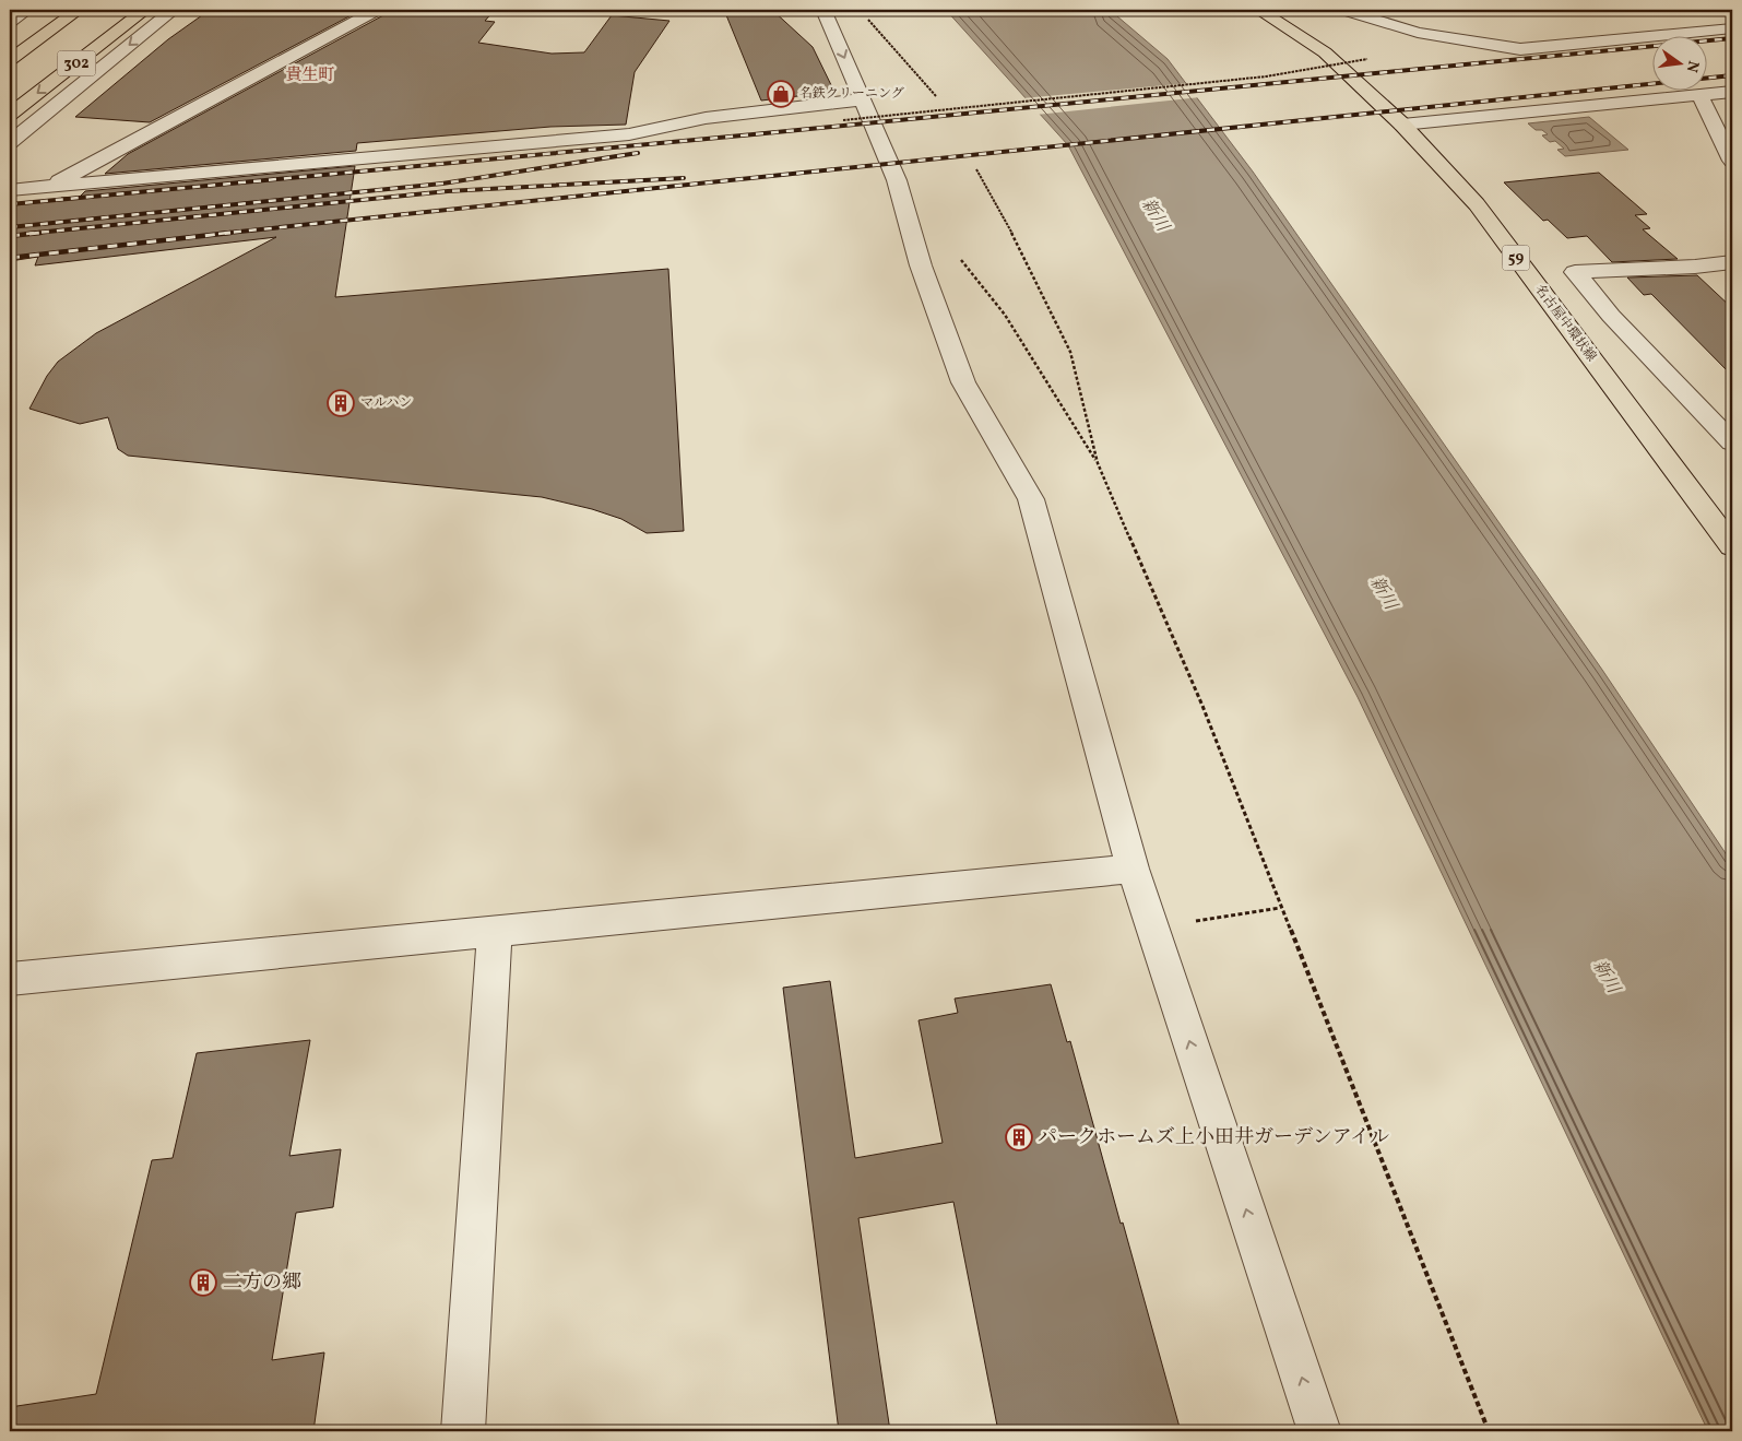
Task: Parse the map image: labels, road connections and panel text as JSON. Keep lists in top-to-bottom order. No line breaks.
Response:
{"streets":{"main road":["302","59","名古屋中環状線"]},"districts":["貴生町"],"water":["新川"],"places":{"shop":["名鉄クリーニング"],"building":["マルハン","パークホームズ上小田井ガーデンアイル","二方の郷"]},"north":"right"}
